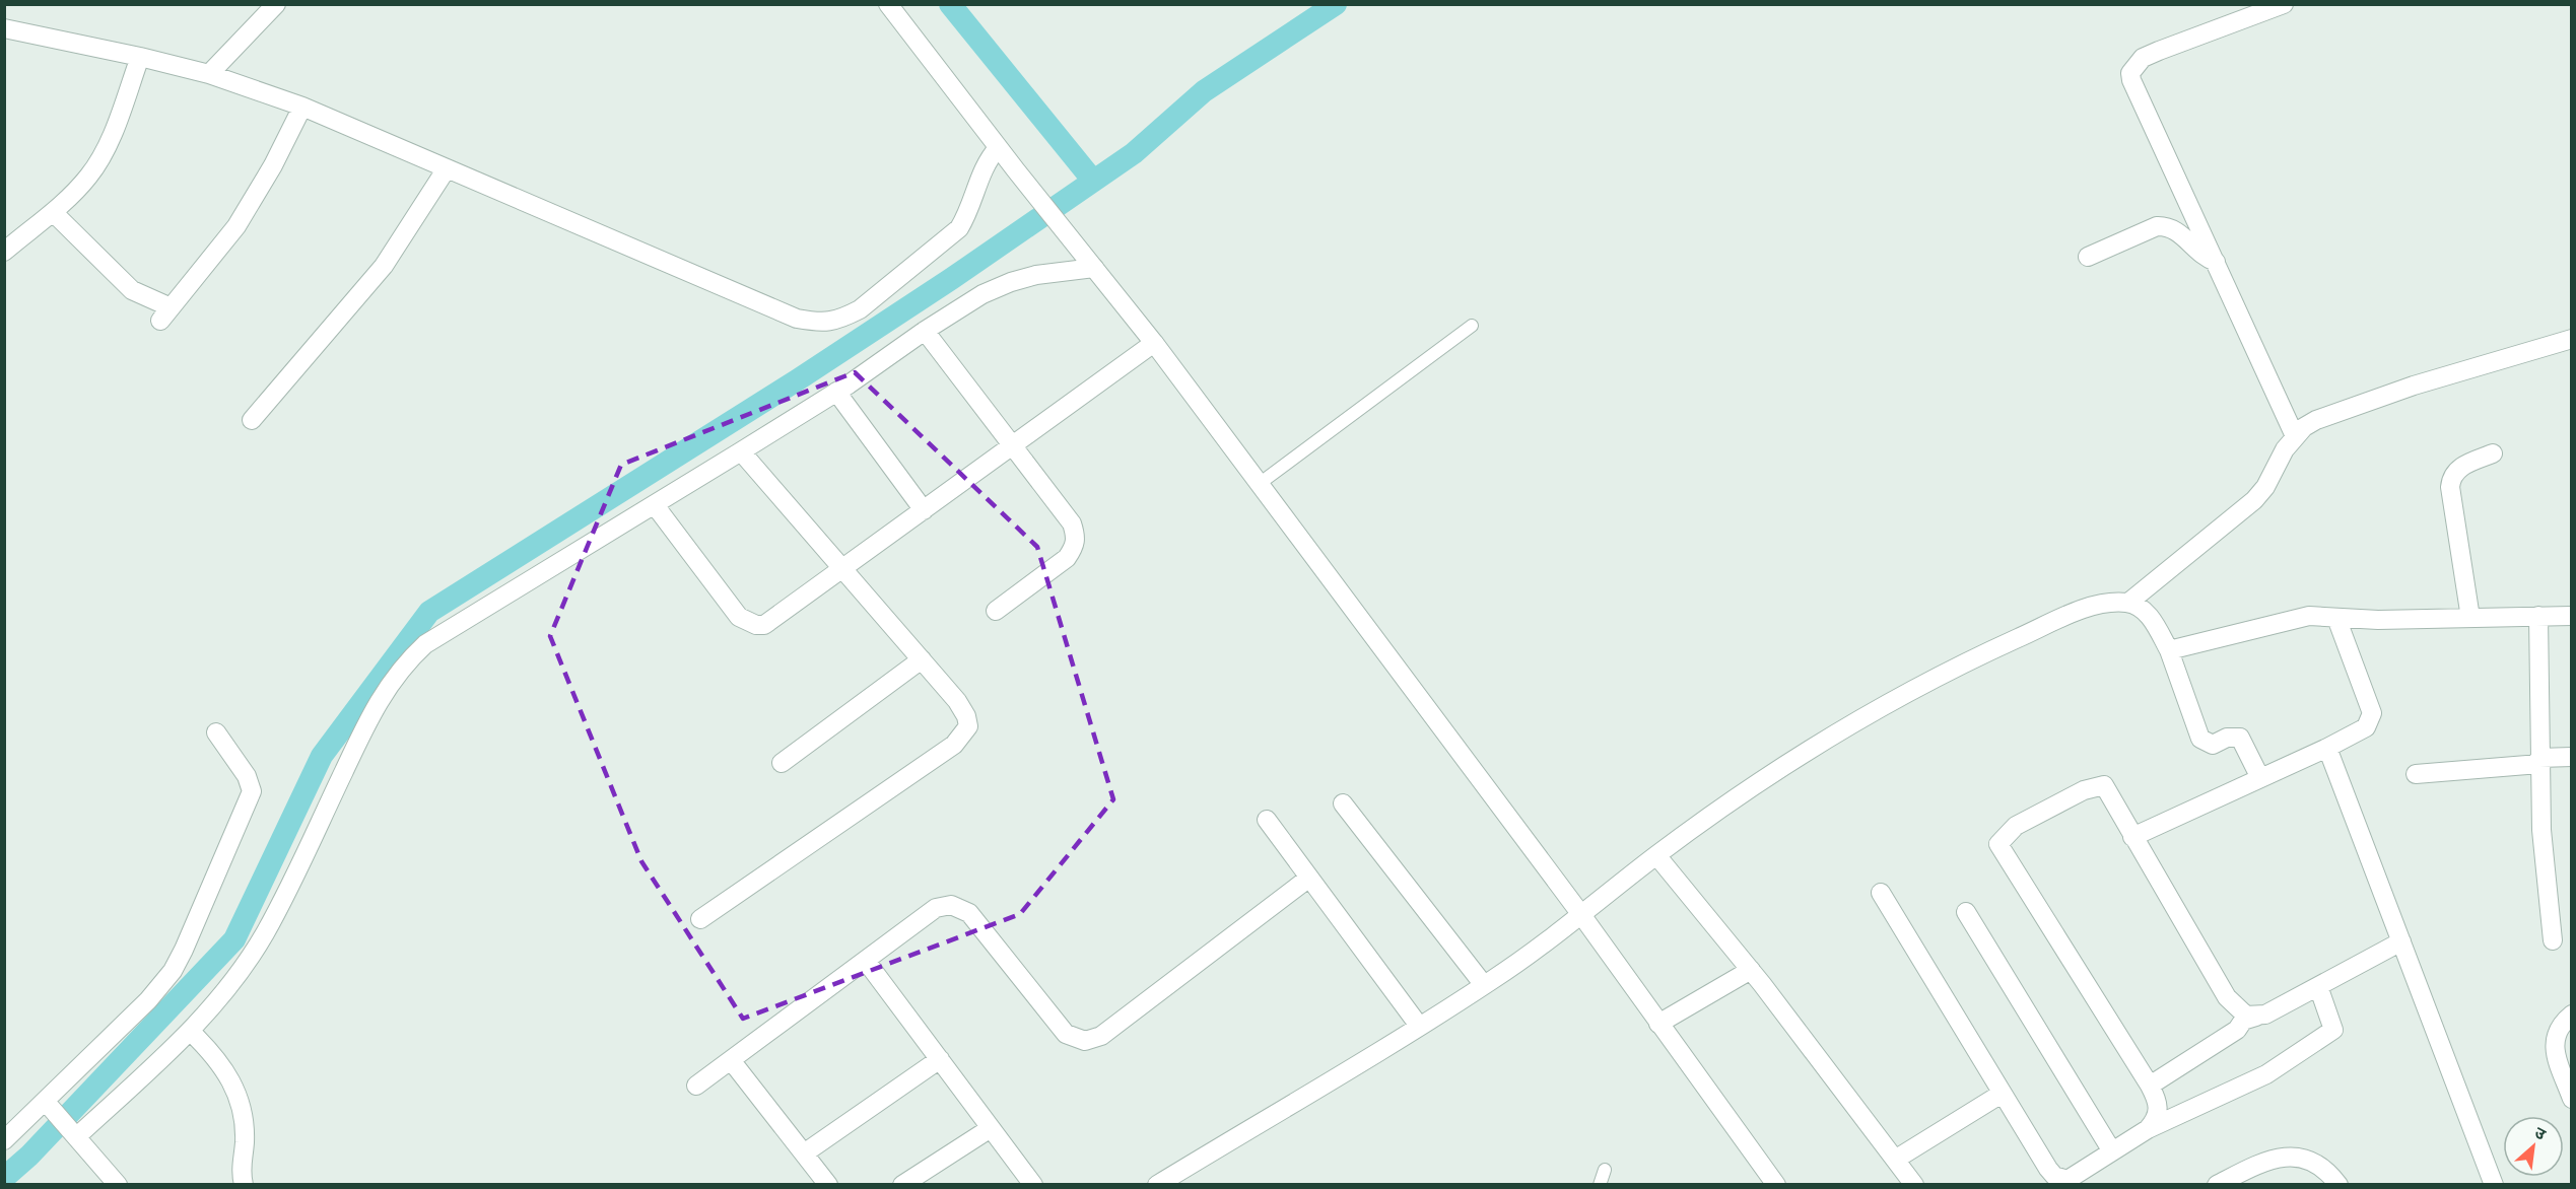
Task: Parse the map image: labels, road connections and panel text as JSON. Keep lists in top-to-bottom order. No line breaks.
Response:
{"north":"top right"}
